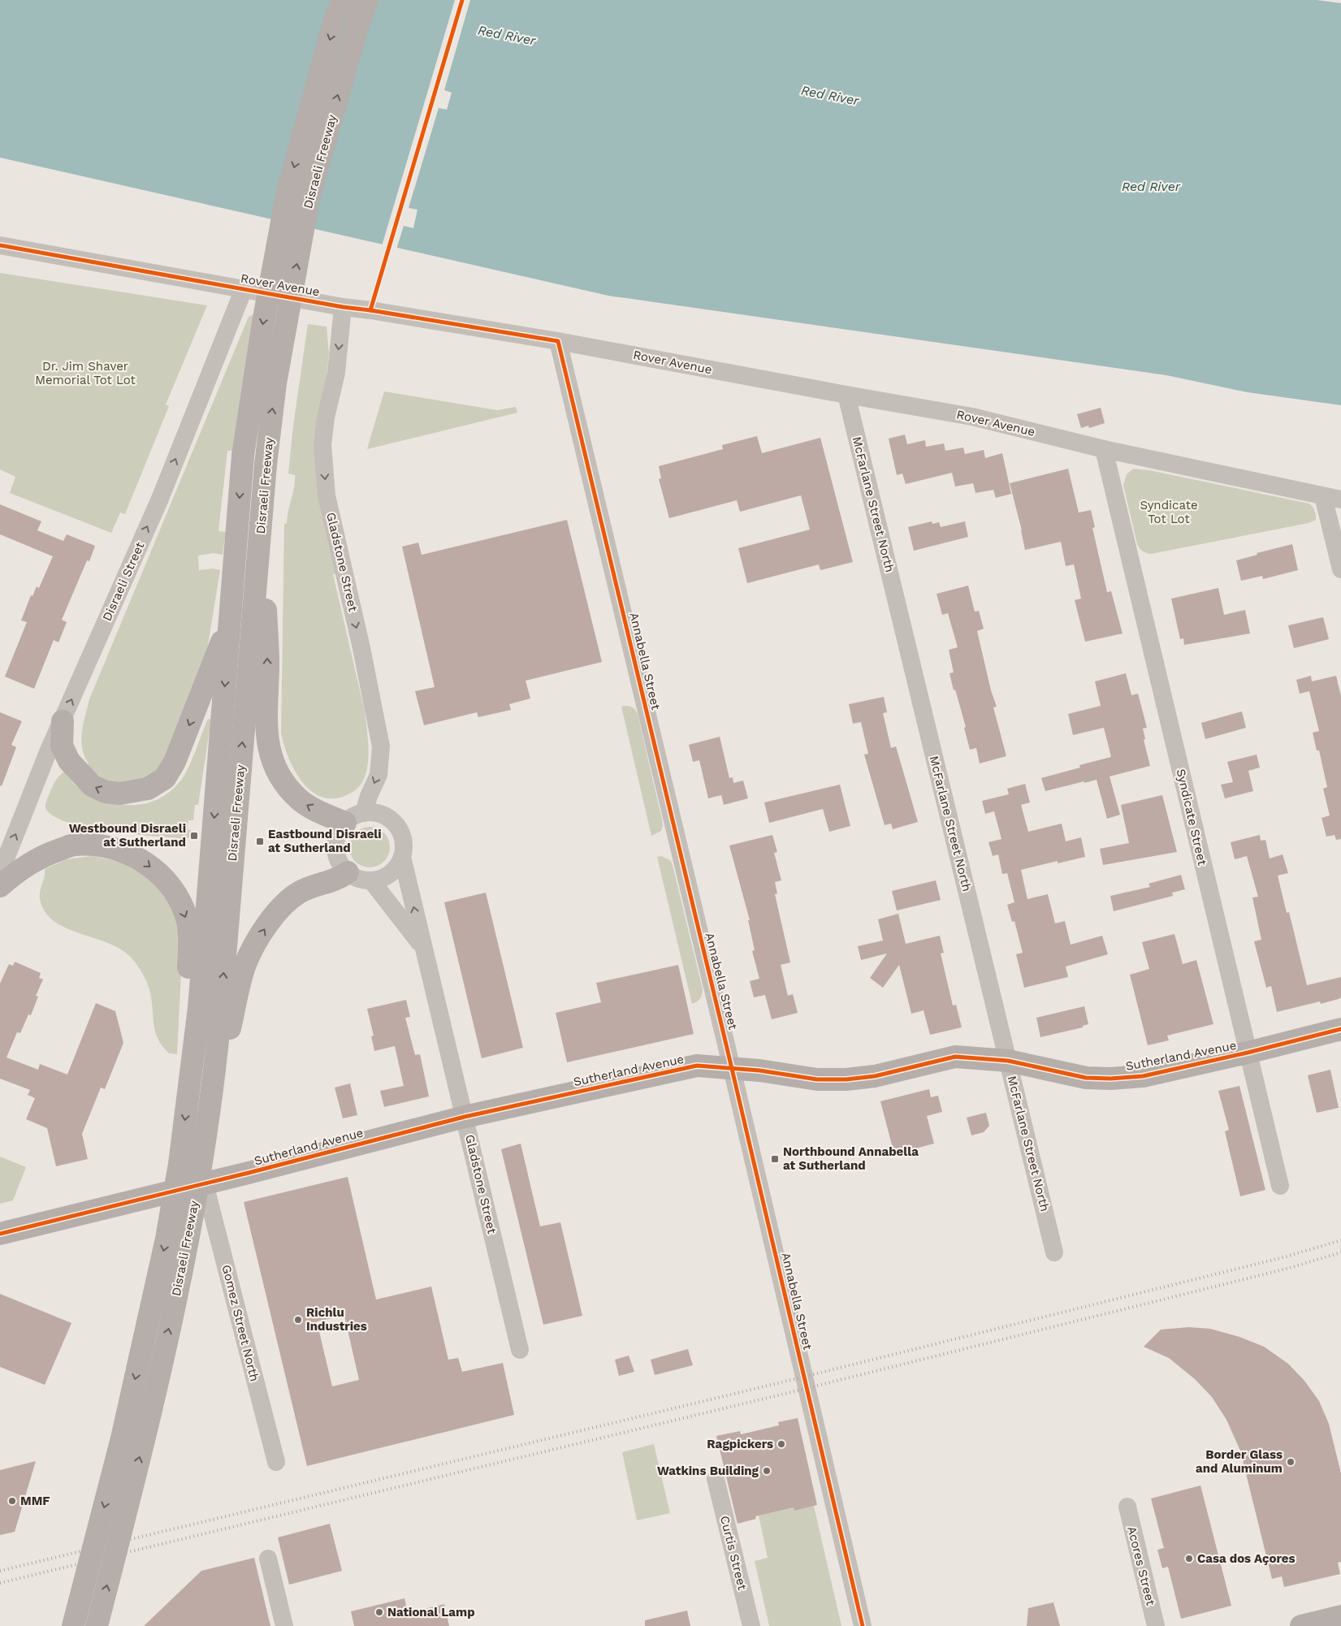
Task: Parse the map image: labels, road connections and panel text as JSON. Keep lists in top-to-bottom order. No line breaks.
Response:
{"streets":{"main road":["Disraeli Freeway","Sutherland Avenue"],"street":["Rover Avenue","McFarlane Street North","Gladstone Street","Disraeli Street","Annabella Street","Syndicate Street","Gomez Street North","Curtis Street","Acores Street"]},"crossings":[["Rover Avenue","McFarlane Street North"],["Rover Avenue","Gladstone Street"],["Rover Avenue","Disraeli Street"],["Rover Avenue","Annabella Street"],["Rover Avenue","Syndicate Street"],["McFarlane Street North","Sutherland Avenue"],["Gladstone Street","Sutherland Avenue"],["Annabella Street","Sutherland Avenue"],["Syndicate Street","Sutherland Avenue"],["Sutherland Avenue","Gomez Street North"]],"one_way":["Disraeli Street"],"water":["Red River"],"parks":["Dr. Jim Shaver Memorial Tot Lot","Syndicate Tot Lot"],"places":{"transit":["Westbound Disraeli at Sutherland","Eastbound Disraeli at Sutherland","Northbound Annabella at Sutherland"],"other":["Richlu Industries","Ragpickers","Border Glass and Aluminum","Watkins Building","MMF","Casa dos Açores","National Lamp"]}}
